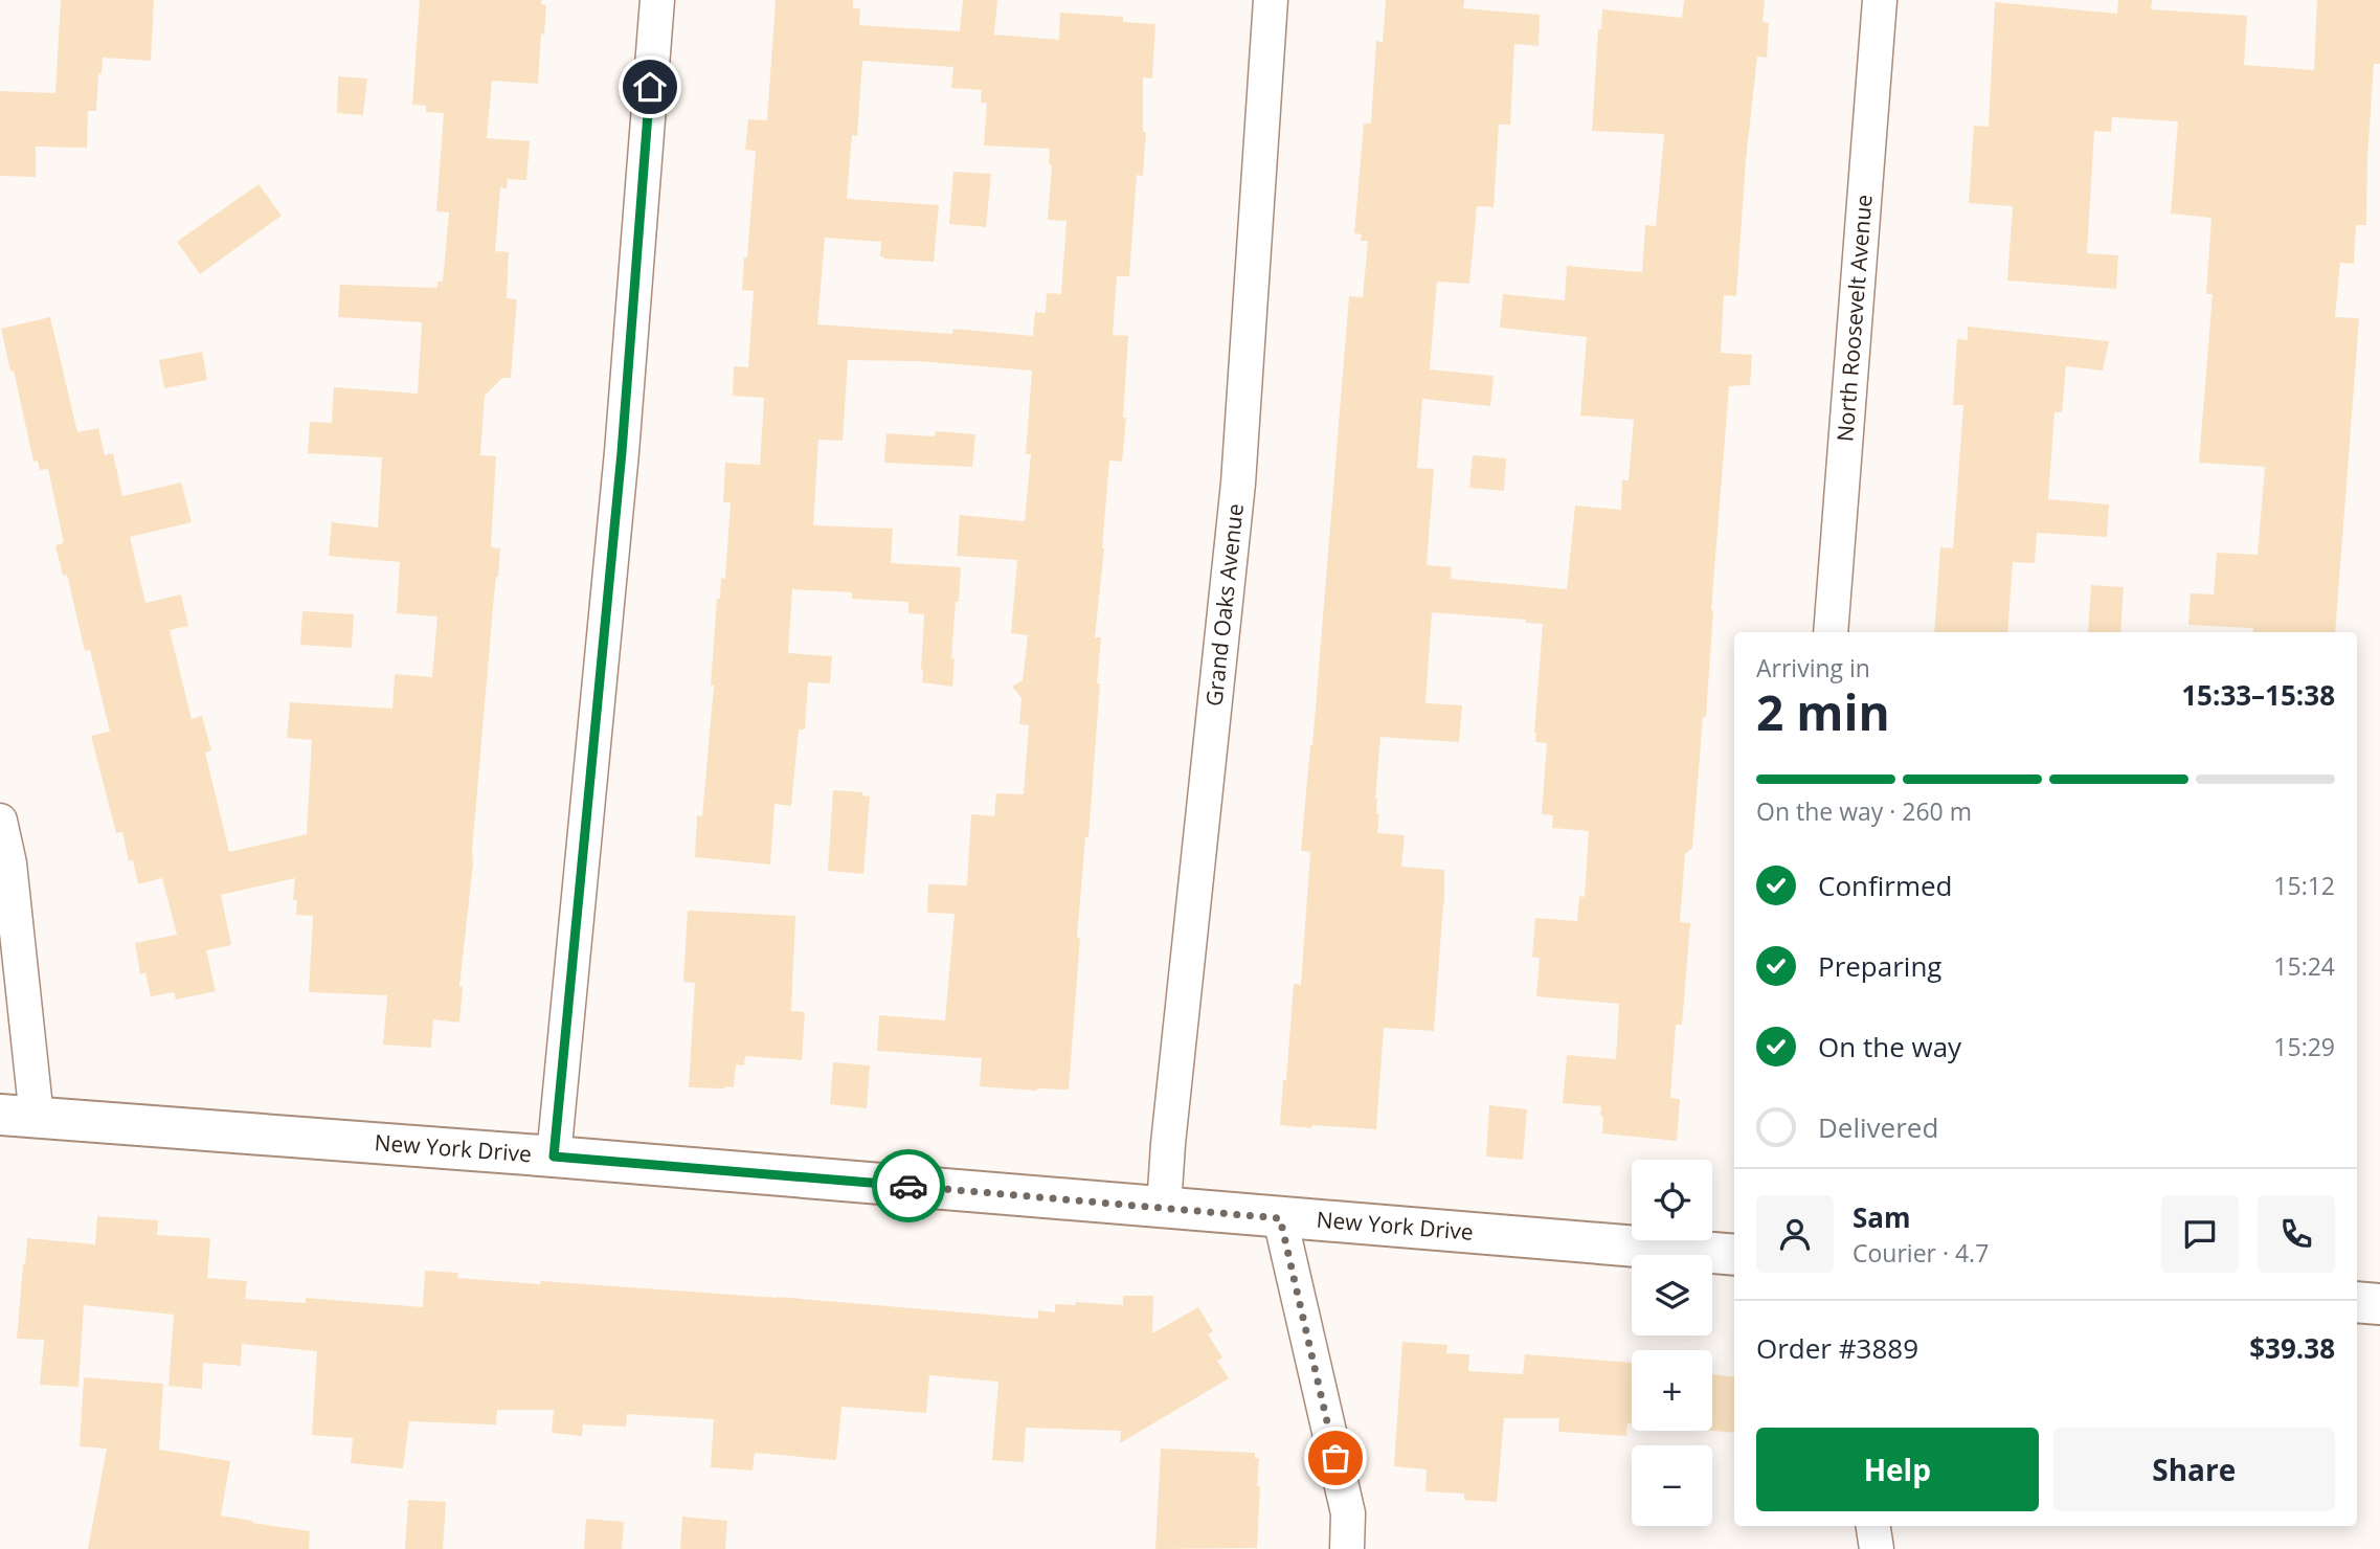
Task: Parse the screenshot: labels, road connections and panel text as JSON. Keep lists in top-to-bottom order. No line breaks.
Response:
{"streets":{"street":["North Roosevelt Avenue","Grand Oaks Avenue","New York Drive"]},"crossings":[["Grand Oaks Avenue","New York Drive"]],"page":{"heading":["2 min","Arriving in","15:33–15:38"],"panel":["Sam","Courier · 4.7","Order #3889","$39.38"],"bar":"On the way · 260 m","list":[["Confirmed","15:12"],["Preparing","15:24"],["On the way","15:29"],"Delivered"],"map_buttons":["+","−"],"buttons":["Help","Share"]}}
